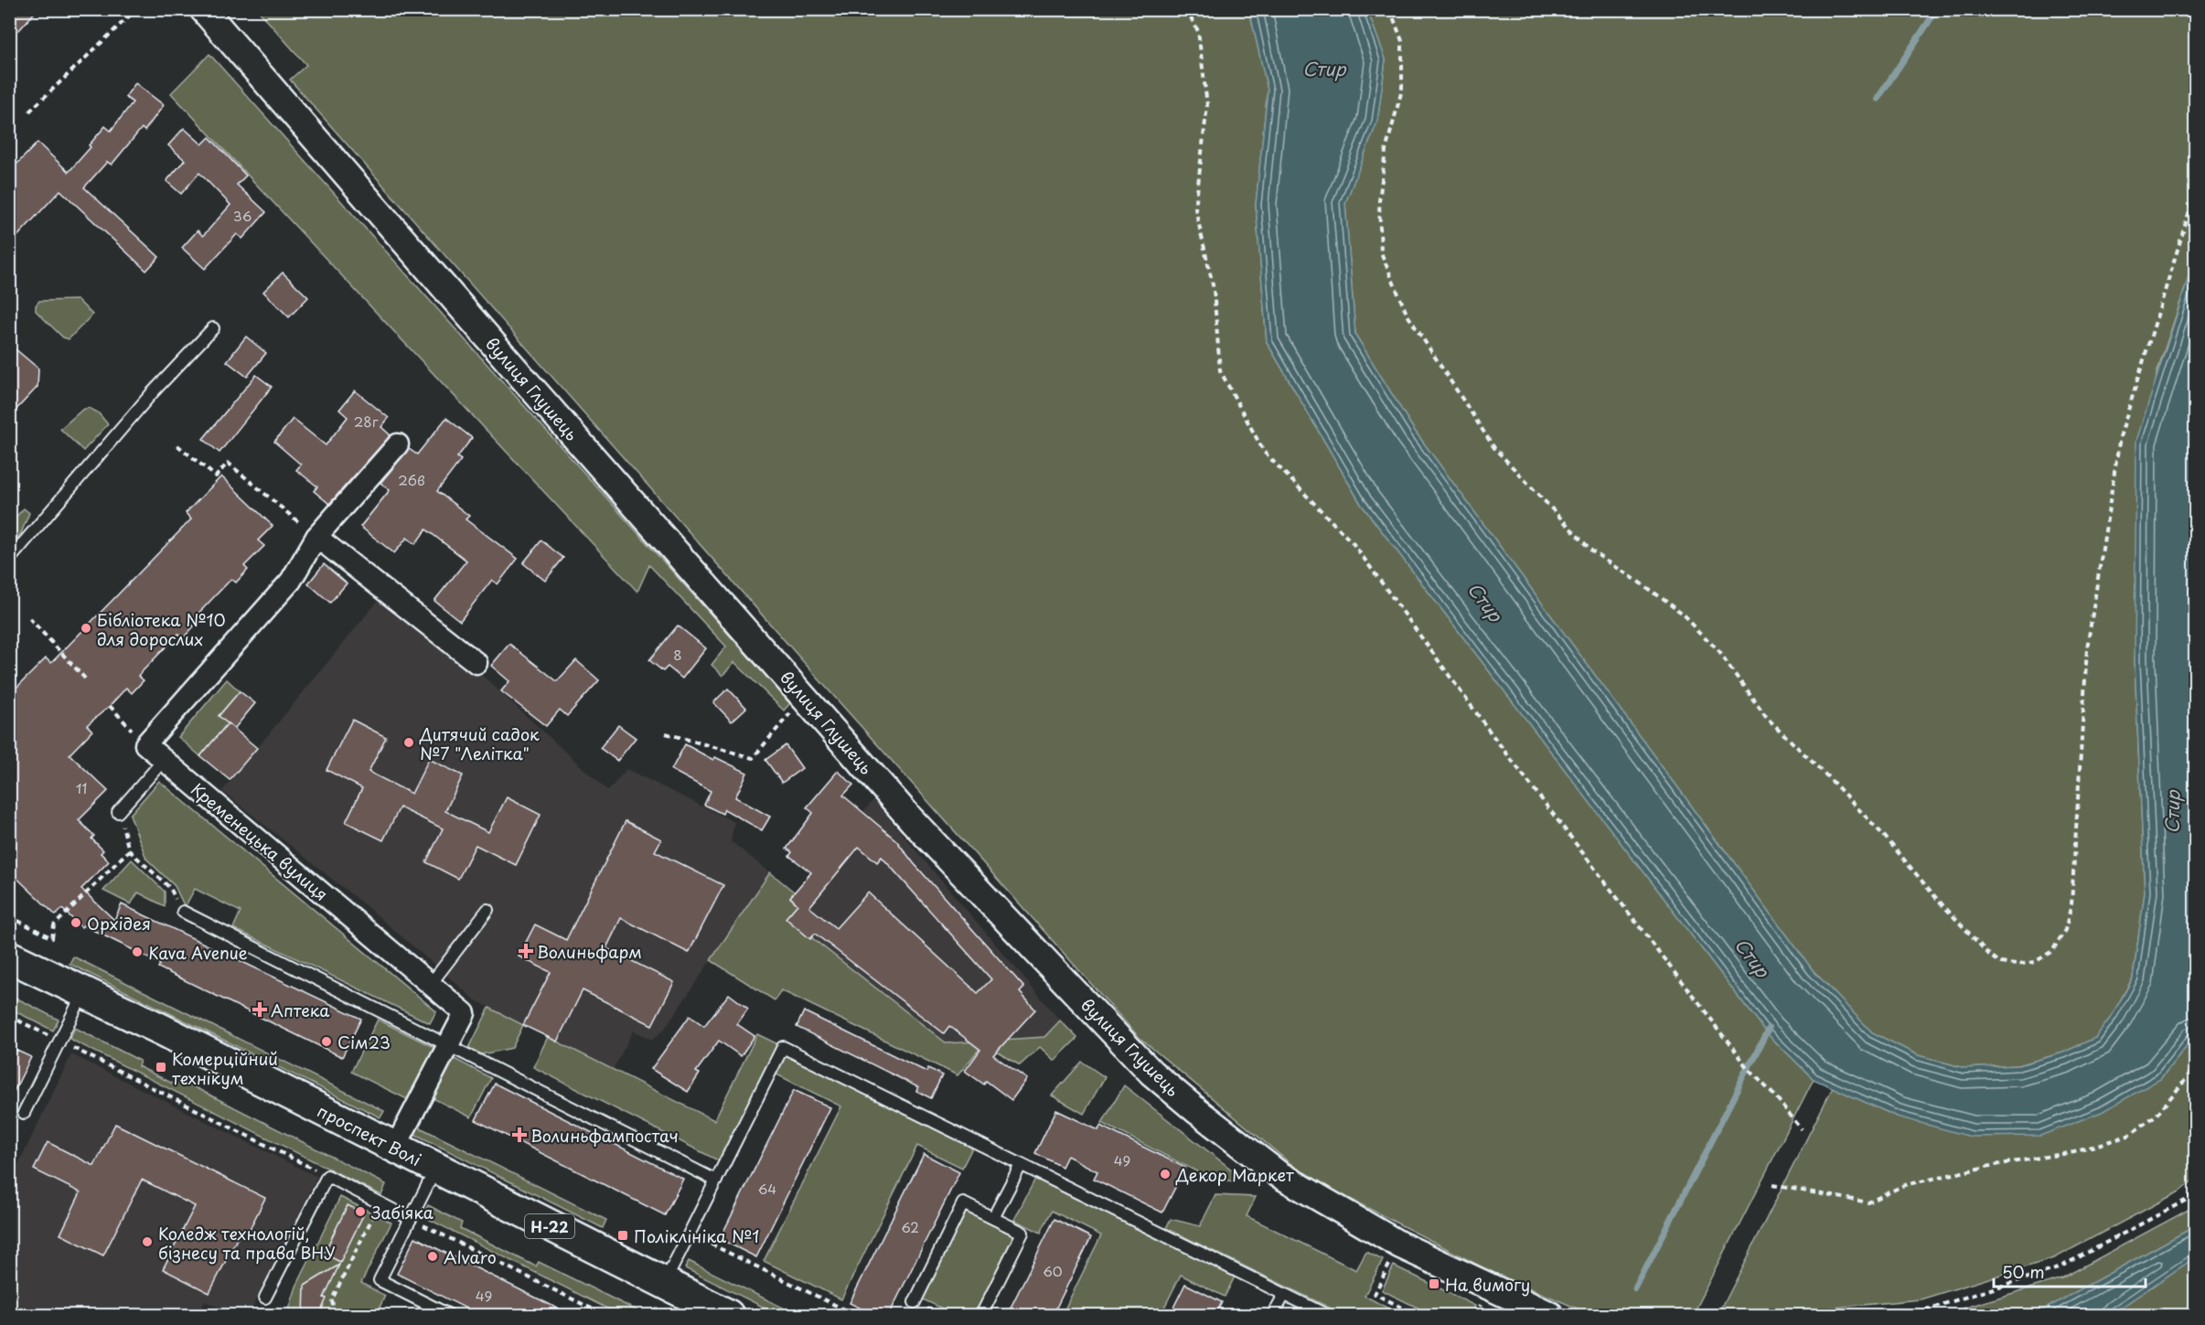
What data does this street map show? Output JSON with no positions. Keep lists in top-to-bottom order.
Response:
{
  "streets": {
    "main road": ["проспект Волі", "Н-22"],
    "street": ["вулиця Глушець", "Кременецька вулиця"]
  },
  "crossings": [
    ["Кременецька вулиця", "проспект Волі"]
  ],
  "water": ["Стир"],
  "places": {
    "other": [
      "Бібліотека №10 для дорослих",
      "Дитячий садок №7 \"Лелітка\"",
      "Орхідея",
      "Kava Avenue",
      "Сім23",
      "Декор Маркет",
      "Забіяка",
      "Коледж технологій, бізнесу та права ВНУ",
      "Alvaro"
    ],
    "health": ["Волиньфарм", "Аптека", "Волиньфампостач"],
    "transit": ["Комерційний технікум", "Поліклініка №1", "На вимогу"]
  },
  "house_numbers": [
    "36",
    "28г",
    "26в",
    "8",
    "11",
    "49",
    "64",
    "62",
    "60",
    "49"
  ],
  "scale_bar": "50 m"
}
